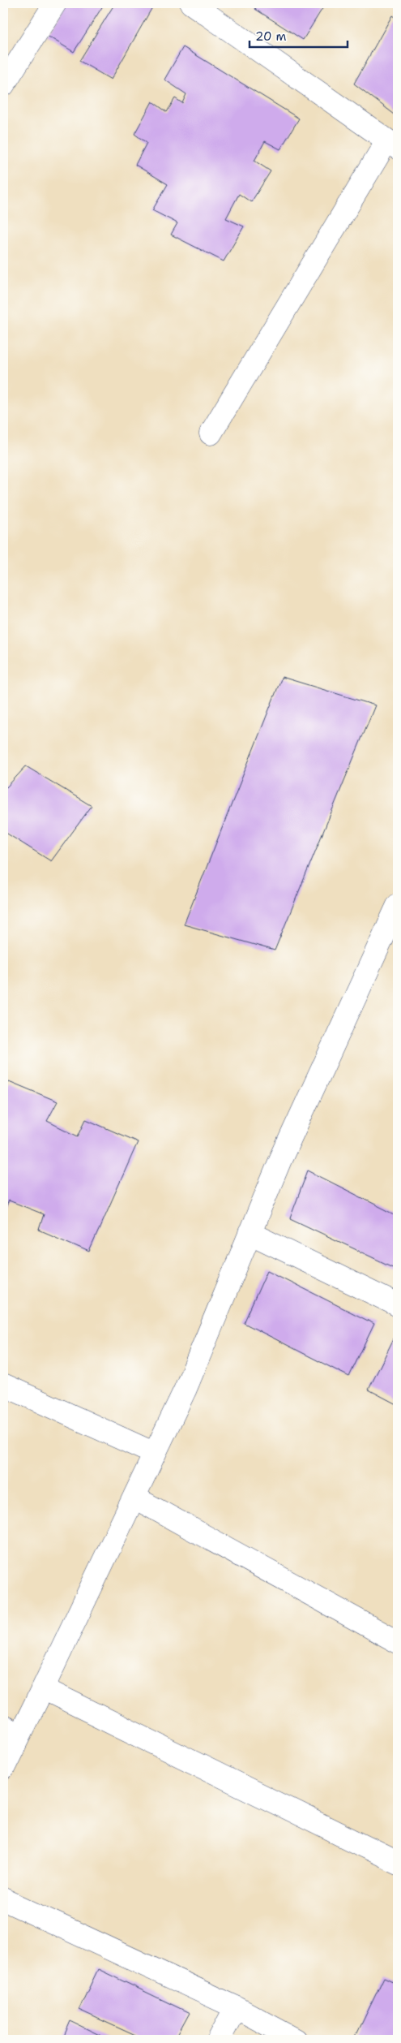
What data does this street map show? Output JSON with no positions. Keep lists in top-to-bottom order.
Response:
{
  "scale_bar": "20 m"
}
